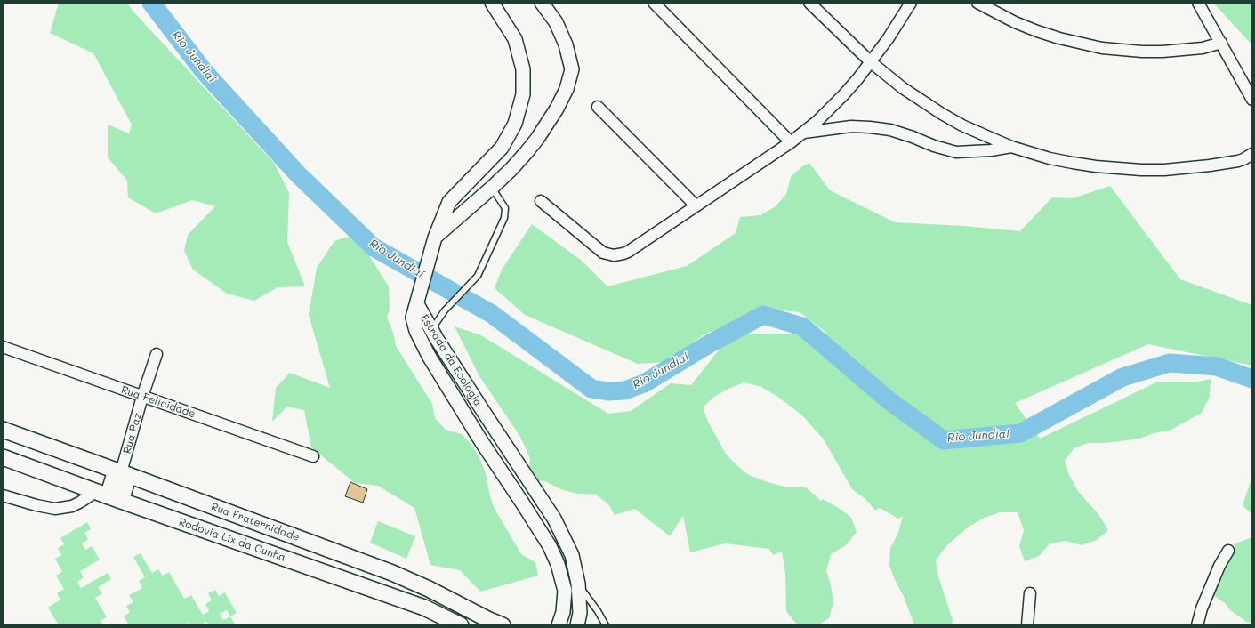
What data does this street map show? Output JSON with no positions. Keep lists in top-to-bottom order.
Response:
{
  "streets": {
    "main road": ["Rua Fraternidade", "Rodovia Lix da Cunha"],
    "street": ["Estrada da Ecologia", "Rua Felicidade", "Rua Paz"]
  },
  "crossings": [
    ["Rua Felicidade", "Rua Paz"],
    ["Rua Paz", "Rua Fraternidade"]
  ],
  "water": ["Rio Jundiaí"]
}
